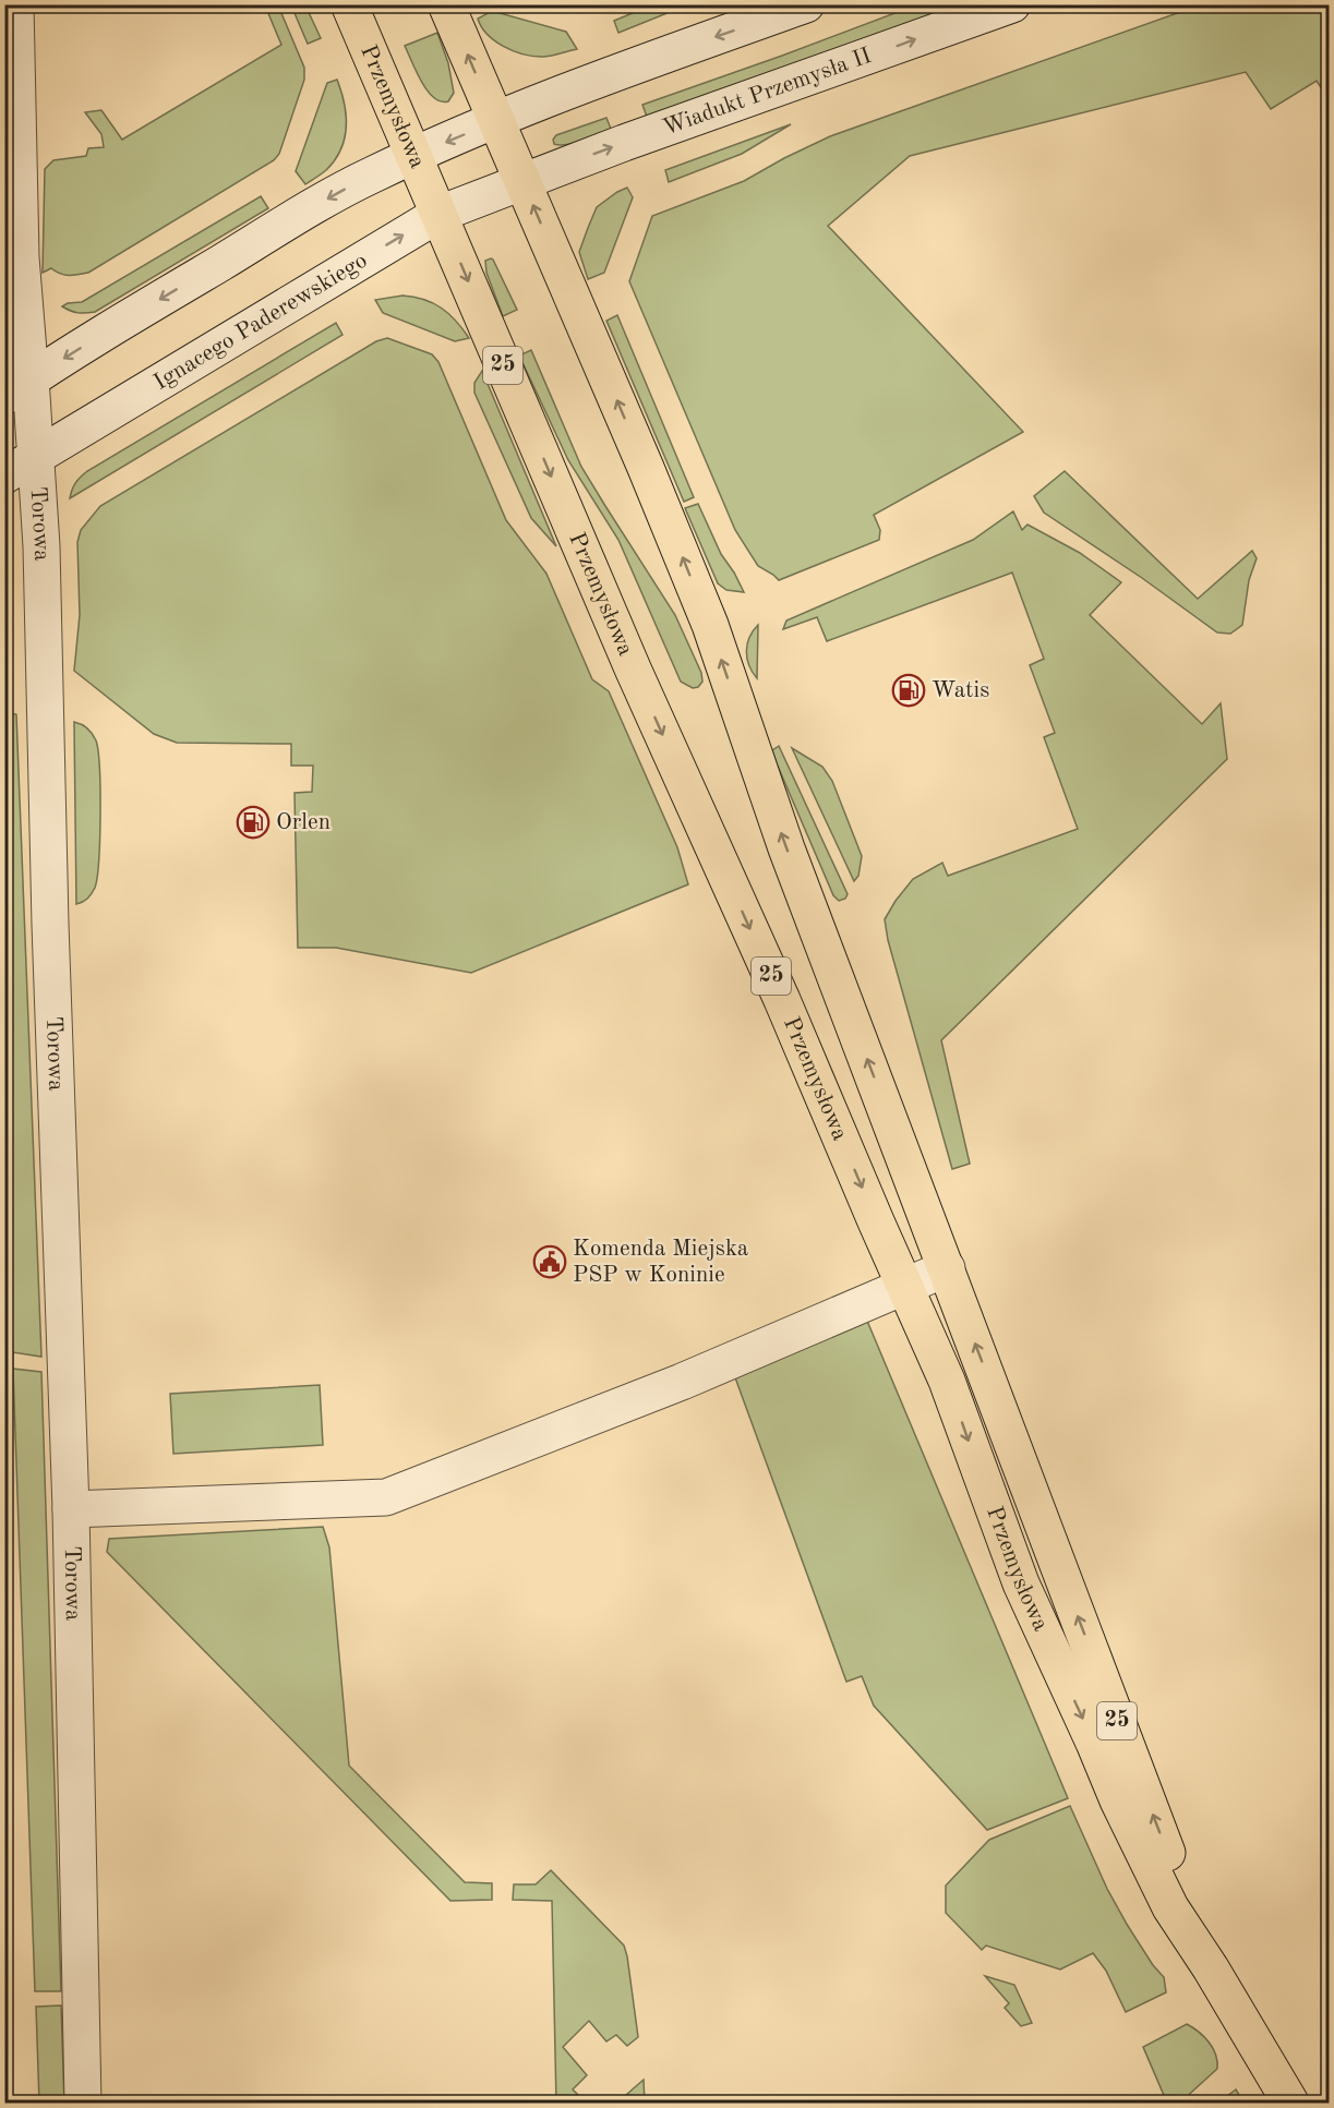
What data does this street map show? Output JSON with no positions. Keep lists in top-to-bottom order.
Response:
{
  "streets": {
    "main road": ["Przemysłowa", "25"],
    "street": ["Wiadukt Przemysła II", "Ignacego Paderewskiego", "Torowa"]
  },
  "crossings": [
    ["Wiadukt Przemysła II", "Przemysłowa"],
    ["Wiadukt Przemysła II", "Ignacego Paderewskiego"],
    ["Przemysłowa", "Ignacego Paderewskiego"],
    ["Ignacego Paderewskiego", "Torowa"]
  ],
  "places": {
    "fuel station": ["Watis", "Orlen"],
    "public building": ["Komenda Miejska PSP w Koninie"]
  }
}
